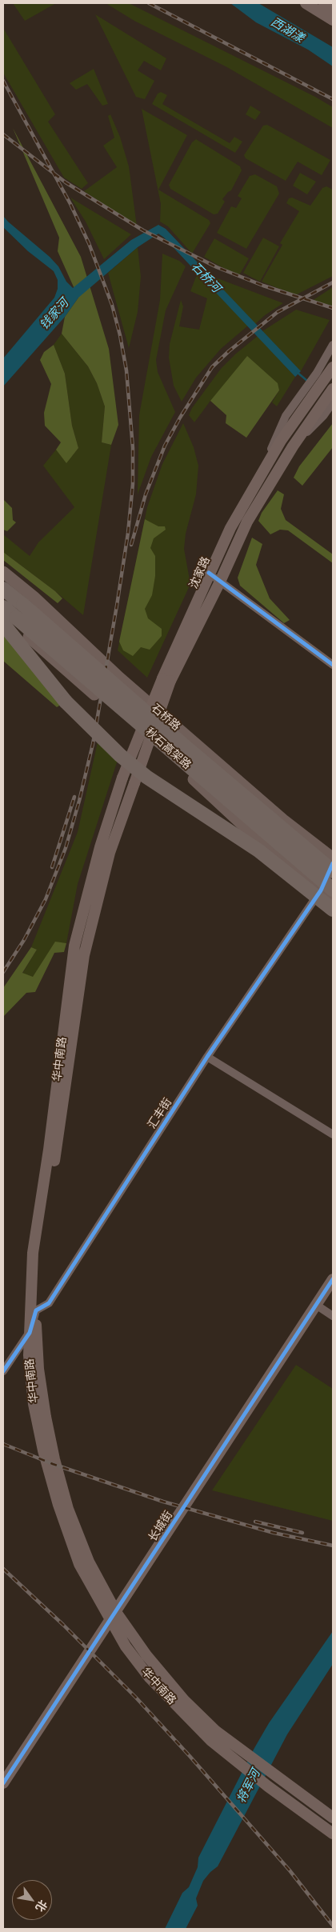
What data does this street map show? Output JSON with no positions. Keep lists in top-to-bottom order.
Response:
{
  "streets": {
    "highway": ["秋石高架路"],
    "main road": [
      "沈家路",
      "石桥路",
      "华中南路",
      "长城街"
    ],
    "street": ["汇丰街"]
  },
  "crossings": [
    ["沈家路", "华中南路"],
    ["秋石高架路", "汇丰街"],
    ["华中南路", "汇丰街"],
    ["华中南路", "长城街"]
  ],
  "water": [
    "西湖漾",
    "石桥河",
    "钱家河",
    "将军河"
  ],
  "north": "bottom right"
}
